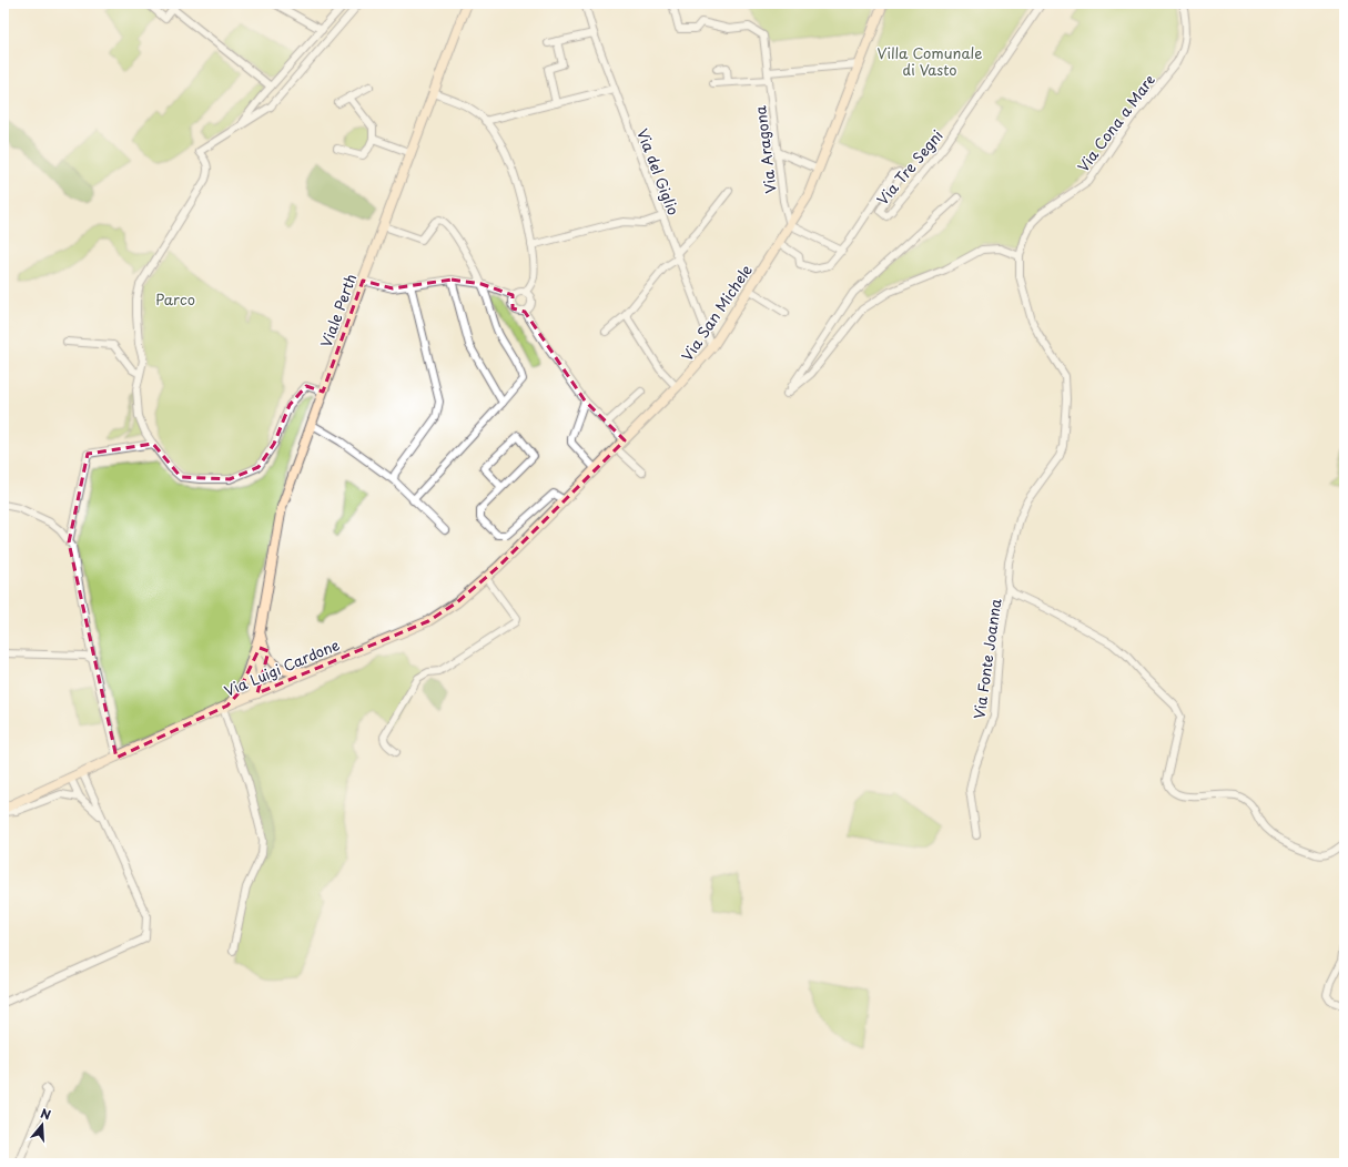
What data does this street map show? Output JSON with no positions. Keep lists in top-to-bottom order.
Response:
{
  "streets": {
    "main road": ["Viale Perth", "Via San Michele", "Via Luigi Cardone"],
    "street": [
      "Via Cona a Mare",
      "Via Aragona",
      "Via Tre Segni",
      "Via del Giglio",
      "Via Fonte Joanna"
    ]
  },
  "crossings": [
    ["Via Cona a Mare", "Via Fonte Joanna"],
    ["Via Aragona", "Via San Michele"],
    ["Via del Giglio", "Via San Michele"],
    ["Viale Perth", "Via Luigi Cardone"],
    ["Via San Michele", "Via Luigi Cardone"]
  ],
  "parks": ["Villa Comunale di Vasto", "Parco"],
  "north": "top"
}
